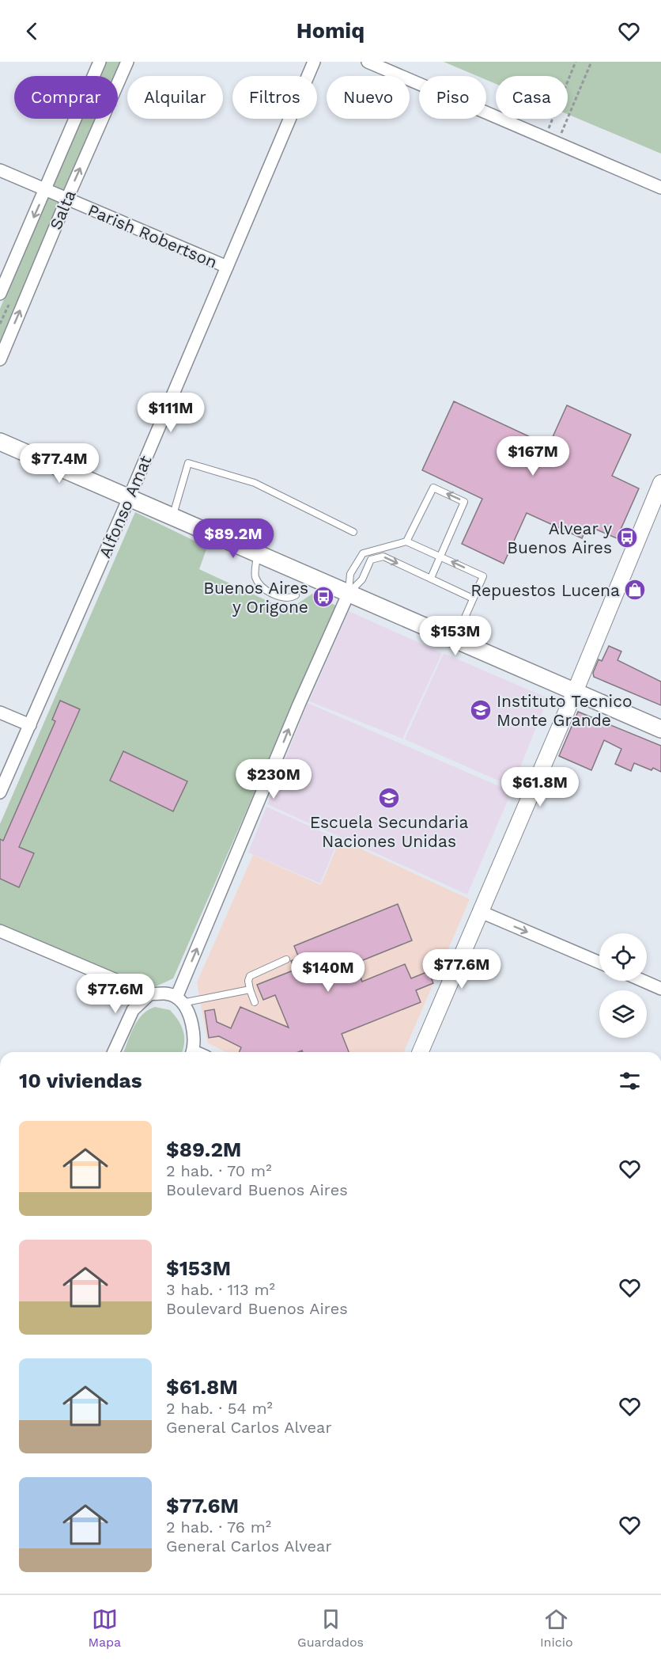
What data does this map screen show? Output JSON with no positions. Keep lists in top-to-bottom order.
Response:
{
  "streets": {
    "street": ["Salta", "Parish Robertson", "Alfonso Amat"]
  },
  "crossings": [
    ["Salta", "Parish Robertson"],
    ["Parish Robertson", "Alfonso Amat"]
  ],
  "places": {
    "bus stop": ["Alvear y Buenos Aires", "Buenos Aires y Origone"],
    "shop": ["Repuestos Lucena"],
    "school or university": ["Instituto Tecnico Monte Grande", "Escuela Secundaria Naciones Unidas"]
  },
  "page": {
    "header": "Homiq",
    "chip": [
      "Comprar",
      "Alquilar",
      "Filtros",
      "Nuevo",
      "Piso",
      "Casa"
    ],
    "price": [
      "$111M",
      "$167M",
      "$77.4M",
      "$89.2M",
      "$153M",
      "$230M",
      "$61.8M",
      "$77.6M",
      "$140M",
      "$77.6M"
    ],
    "heading": "10 viviendas",
    "list": [
      {
        "name": "$89.2M",
        "note": "2 hab. · 70 m² · Boulevard Buenos Aires"
      },
      {
        "name": "$153M",
        "note": "3 hab. · 113 m² · Boulevard Buenos Aires"
      },
      {
        "name": "$61.8M",
        "note": "2 hab. · 54 m² · General Carlos Alvear"
      },
      {
        "name": "$77.6M",
        "note": "2 hab. · 76 m² · General Carlos Alvear"
      }
    ],
    "tabs": ["Mapa", "Guardados", "Inicio"]
  }
}
